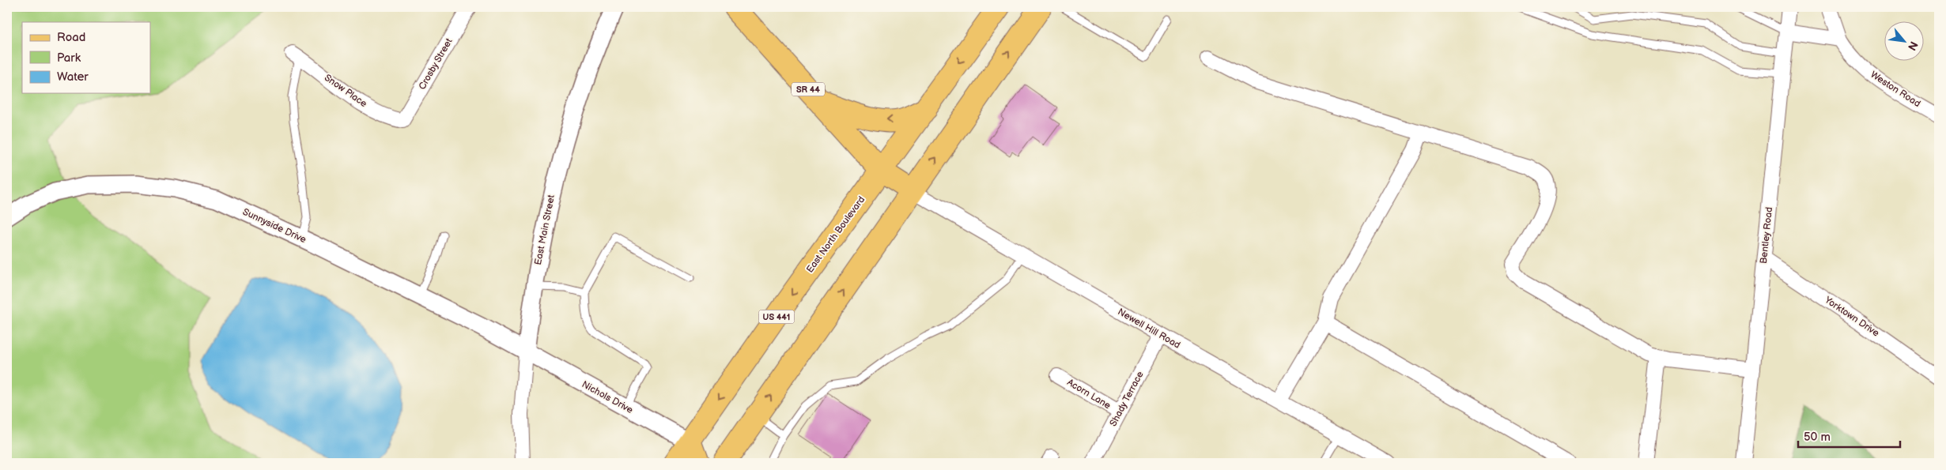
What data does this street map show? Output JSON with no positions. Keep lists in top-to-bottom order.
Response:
{
  "streets": {
    "main road": ["SR 44", "East North Boulevard", "US 441"],
    "street": [
      "Crosby Street",
      "Weston Road",
      "Snow Place",
      "Sunnyside Drive",
      "East Main Street",
      "Bentley Road",
      "Yorktown Drive",
      "Newell Hill Road",
      "Acorn Lane",
      "Nichols Drive",
      "Shady Terrace"
    ]
  },
  "crossings": [
    ["Crosby Street", "Snow Place"],
    ["SR 44", "East North Boulevard"],
    ["SR 44", "Newell Hill Road"],
    ["Sunnyside Drive", "East Main Street"],
    ["Sunnyside Drive", "Nichols Drive"],
    ["East Main Street", "Nichols Drive"],
    ["East North Boulevard", "Nichols Drive"],
    ["Bentley Road", "Yorktown Drive"],
    ["Newell Hill Road", "Shady Terrace"],
    ["Acorn Lane", "Shady Terrace"]
  ],
  "legend": ["Road", "Park", "Water"],
  "scale_bar": "50 m",
  "north": "bottom right"
}
